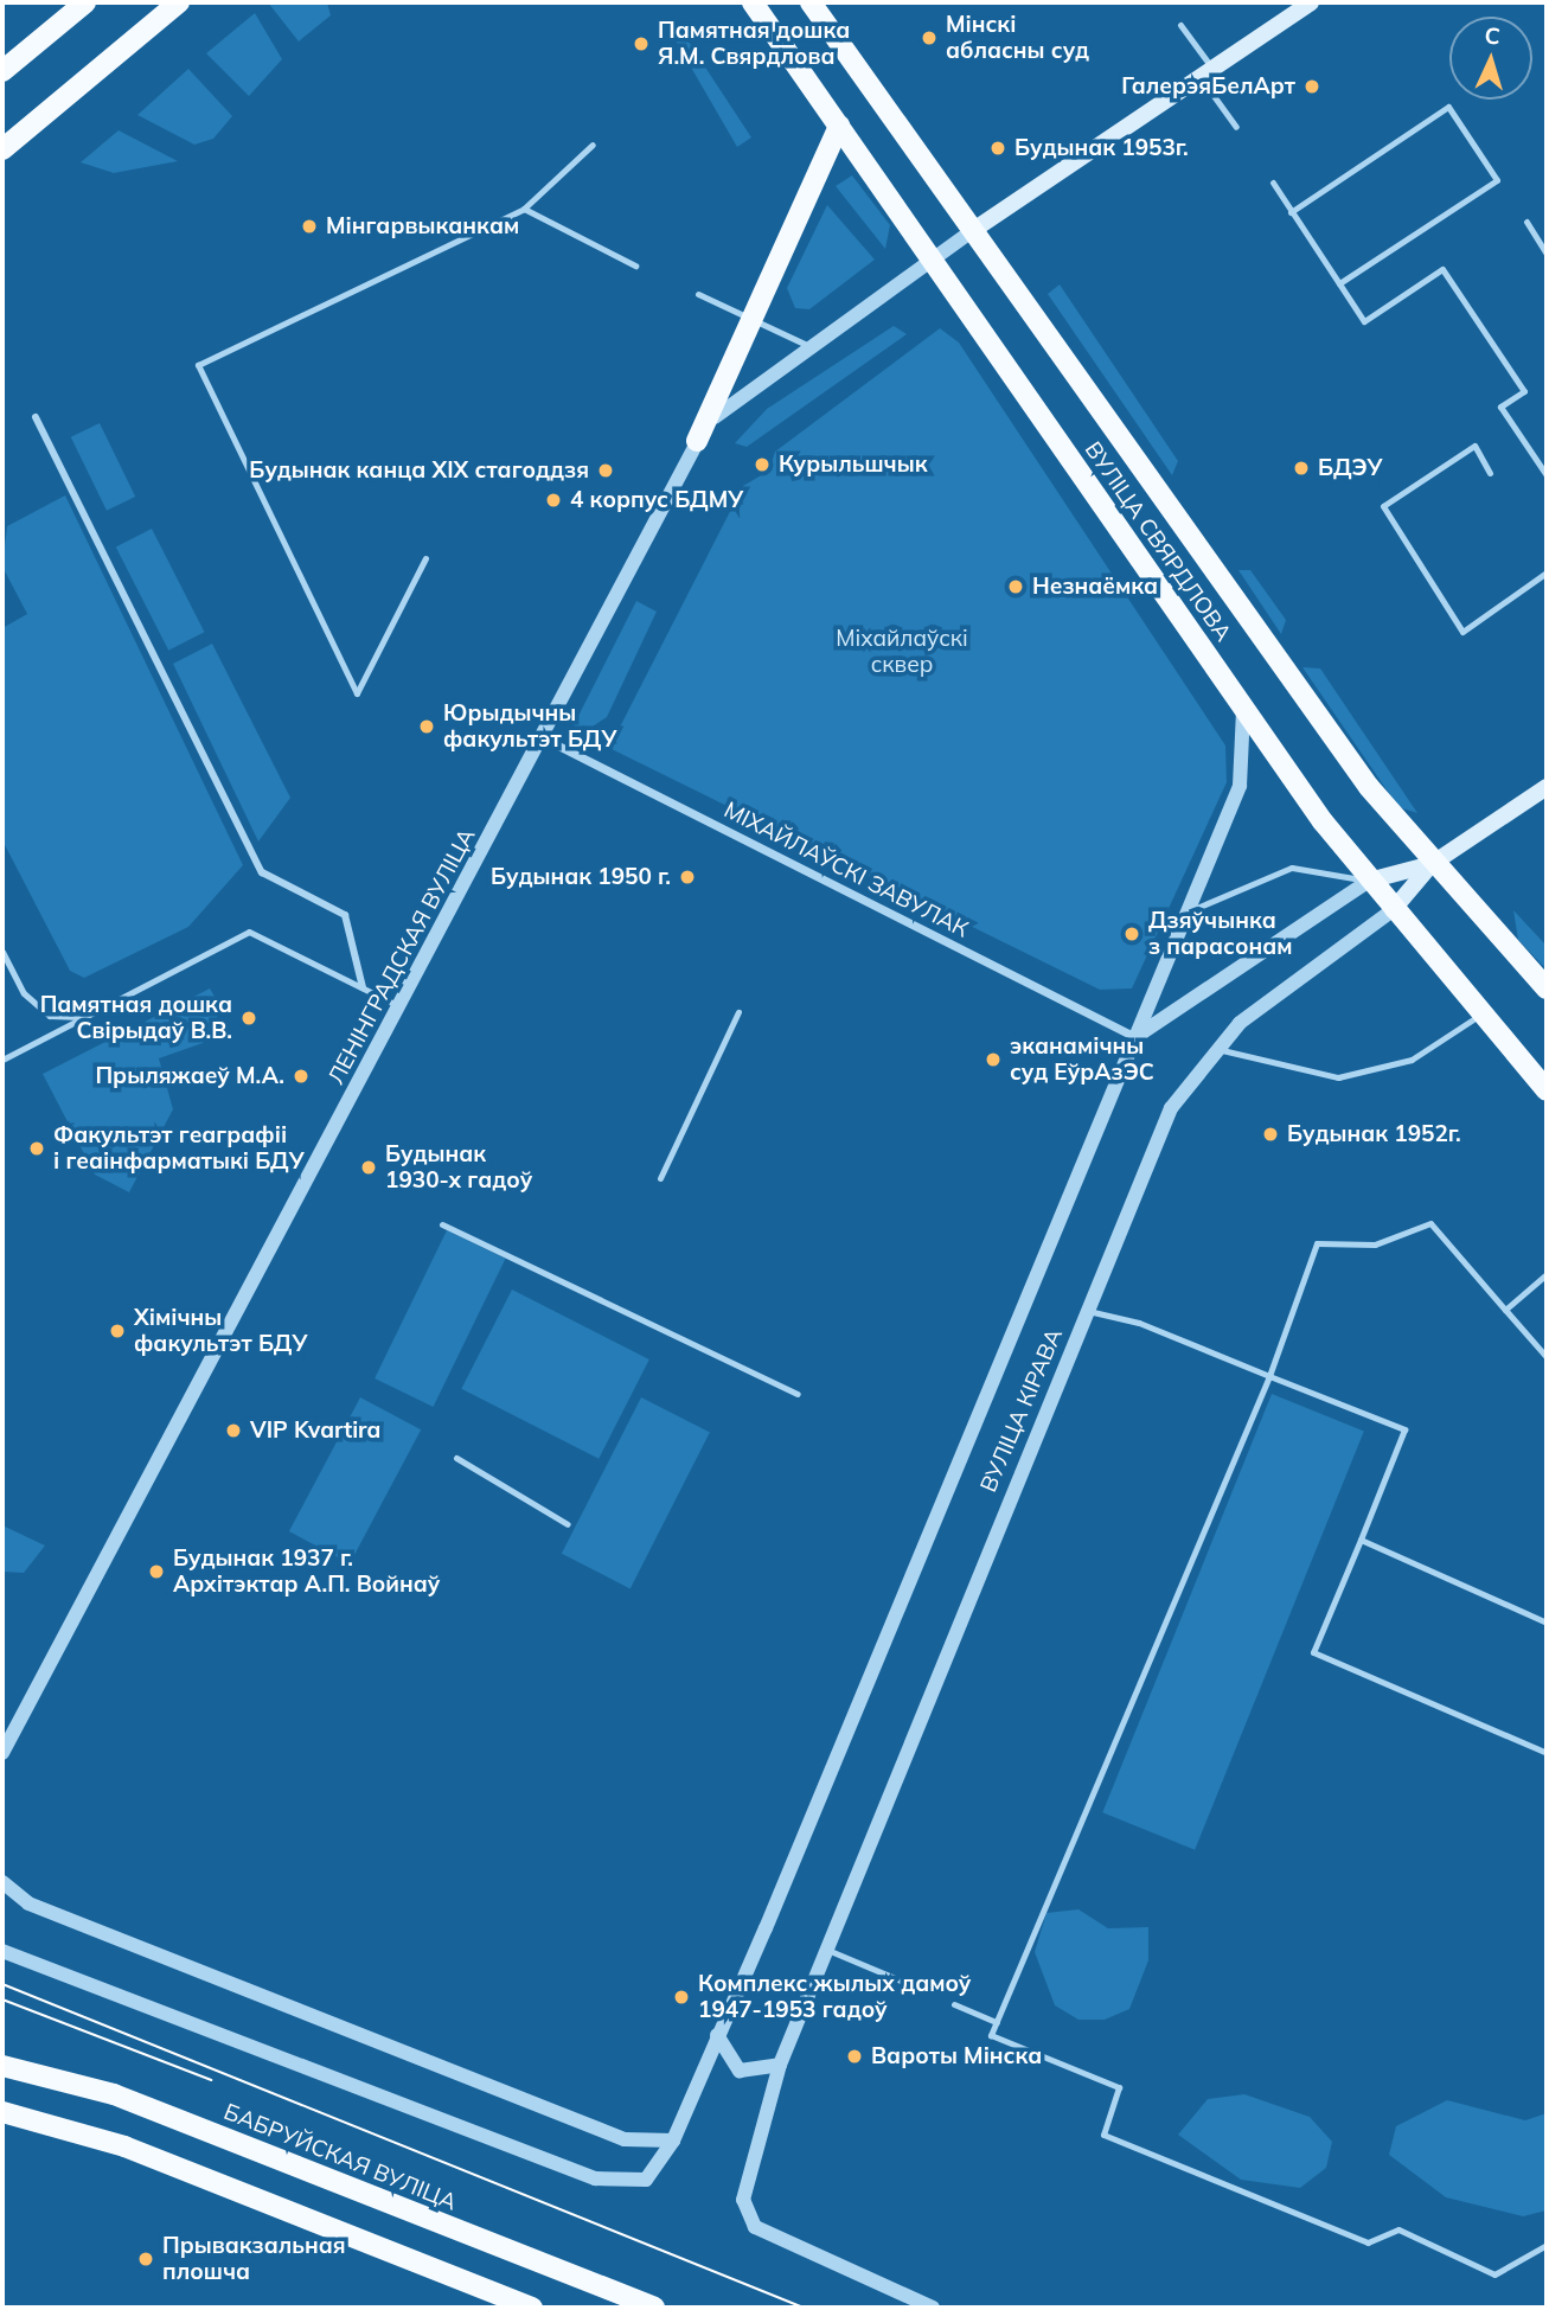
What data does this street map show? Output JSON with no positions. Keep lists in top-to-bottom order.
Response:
{
  "streets": {
    "main road": ["ВУЛІЦА СВЯРДЛОВА", "ВУЛІЦА КІРАВА", "БАБРУЙСКАЯ ВУЛІЦА"],
    "street": ["МІХАЙЛАЎСКІ ЗАВУЛАК", "ЛЕНІНГРАДСКАЯ ВУЛІЦА"]
  },
  "crossings": [
    ["ВУЛІЦА СВЯРДЛОВА", "ЛЕНІНГРАДСКАЯ ВУЛІЦА"],
    ["ВУЛІЦА СВЯРДЛОВА", "ВУЛІЦА КІРАВА"],
    ["МІХАЙЛАЎСКІ ЗАВУЛАК", "ЛЕНІНГРАДСКАЯ ВУЛІЦА"],
    ["МІХАЙЛАЎСКІ ЗАВУЛАК", "ВУЛІЦА КІРАВА"]
  ],
  "parks": ["Міхайлаўскі сквер"],
  "places": [
    "Мінскі абласны суд",
    "Памятная дошка Я.М. Свярдлова",
    "ГалерэяБелАрт",
    "Будынак 1953г.",
    "Мінгарвыканкам",
    "Курыльшчык",
    "БДЭУ",
    "Будынак канца XIX стагоддзя",
    "4 корпус БДМУ",
    "Незнаёмка",
    "Юрыдычны факультэт БДУ",
    "Будынак 1950 г.",
    "Дзяўчынка з парасонам",
    "Памятная дошка Свірыдаў В.В.",
    "эканамічны суд ЕўрАзЭС",
    "Прыляжаеў М.А.",
    "Будынак 1952г.",
    "Факультэт геаграфіі і геаінфарматыкі БДУ",
    "Будынак 1930-х гадоў",
    "Хімічны факультэт БДУ",
    "VIP Kvartira",
    "Будынак 1937 г. Архітэктар А.П. Войнаў",
    "Комплекс жылых дамоў 1947-1953 гадоў",
    "Вароты Мінска",
    "Прывакзальная плошча"
  ],
  "north": "top"
}
